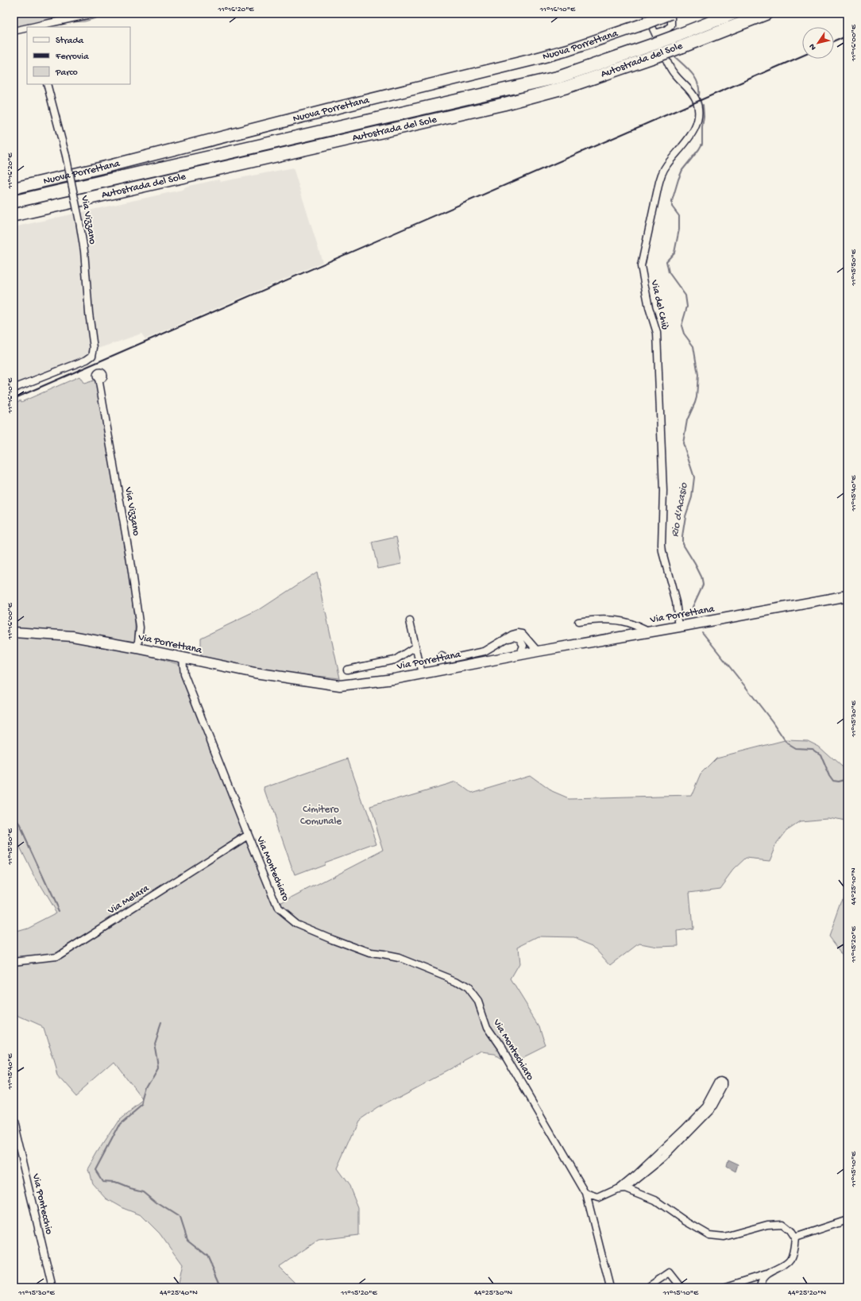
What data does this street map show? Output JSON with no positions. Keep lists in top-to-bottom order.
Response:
{
  "streets": {
    "highway": ["Nuova Porrettana", "Autostrada del Sole"],
    "main road": ["Via Porrettana"],
    "street": [
      "Via Vizzano",
      "Via del Chiù",
      "Via Montechiaro",
      "Via Melara",
      "Via Pontecchio"
    ]
  },
  "crossings": [
    ["Nuova Porrettana", "Via del Chiù"],
    ["Autostrada del Sole", "Via del Chiù"],
    ["Via Vizzano", "Via Porrettana"],
    ["Via del Chiù", "Via Porrettana"],
    ["Via Porrettana", "Via Montechiaro"],
    ["Via Montechiaro", "Via Melara"]
  ],
  "water": ["Rio d'Acasio"],
  "parks": ["Cimitero Comunale"],
  "legend": ["Strada", "Ferrovia", "Parco"],
  "north": "bottom left",
  "coordinates": [
    "11°16'20\"E",
    "11°16'10\"E",
    "11°16'00\"E",
    "11°15'50\"E",
    "11°15'40\"E",
    "11°15'30\"E",
    "44°25'10\"N",
    "11°15'20\"E",
    "11°15'10\"E",
    "44°25'40\"N",
    "44°25'30\"N",
    "44°25'20\"N"
  ]
}
